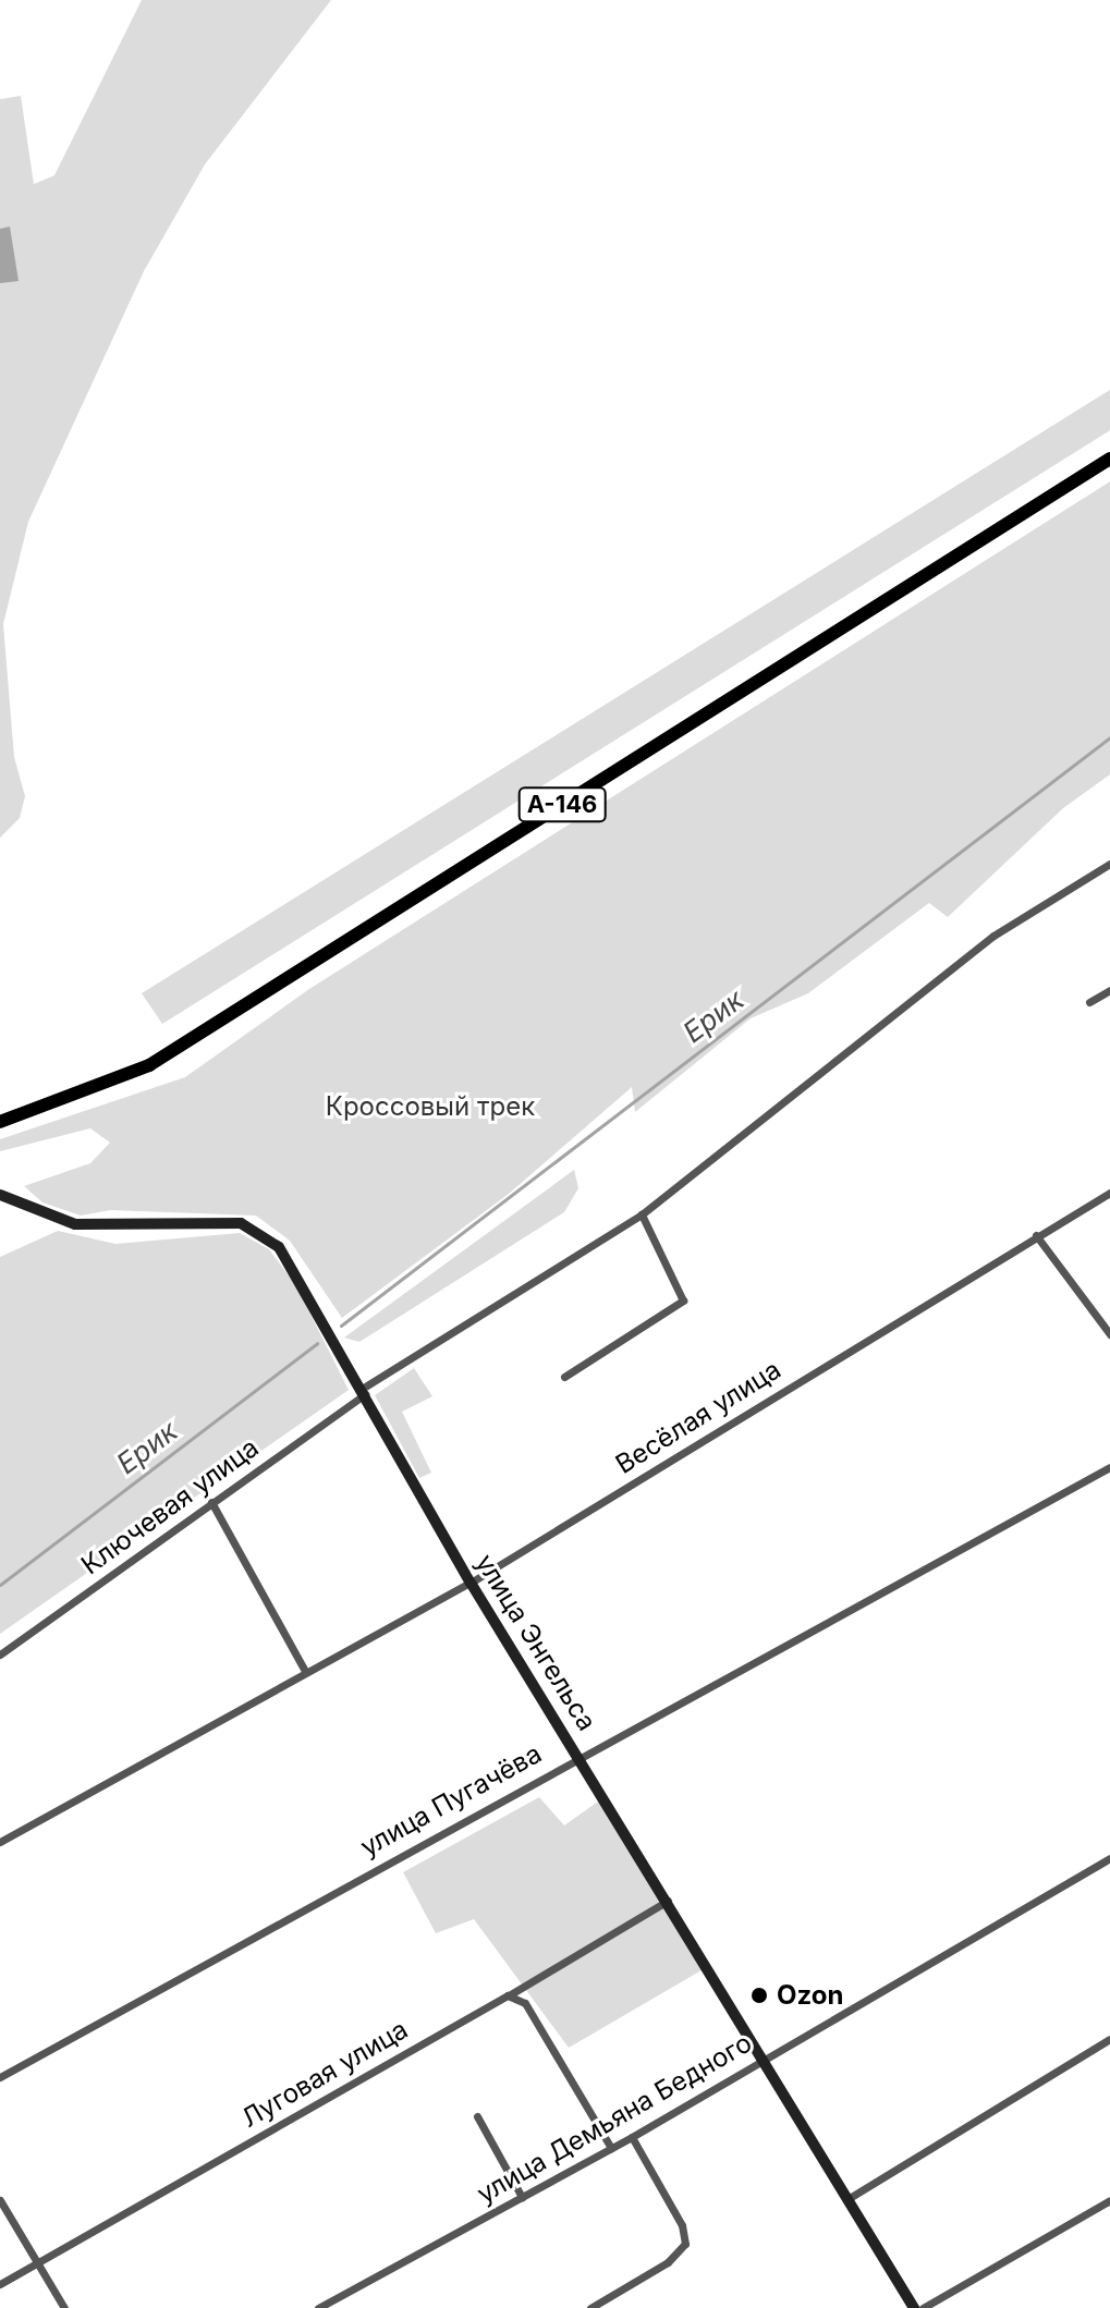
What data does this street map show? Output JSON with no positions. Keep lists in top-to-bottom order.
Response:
{
  "streets": {
    "highway": ["А-146"],
    "street": [
      "Весёлая улица",
      "Ключевая улица",
      "улица Энгельса",
      "улица Пугачёва",
      "Луговая улица",
      "улица Демьяна Бедного"
    ]
  },
  "crossings": [
    ["Весёлая улица", "улица Энгельса"],
    ["Ключевая улица", "улица Энгельса"],
    ["улица Энгельса", "улица Пугачёва"],
    ["улица Энгельса", "Луговая улица"],
    ["улица Энгельса", "улица Демьяна Бедного"]
  ],
  "water": ["Ерик"],
  "parks": ["Кроссовый трек"],
  "places": ["Ozon"]
}
